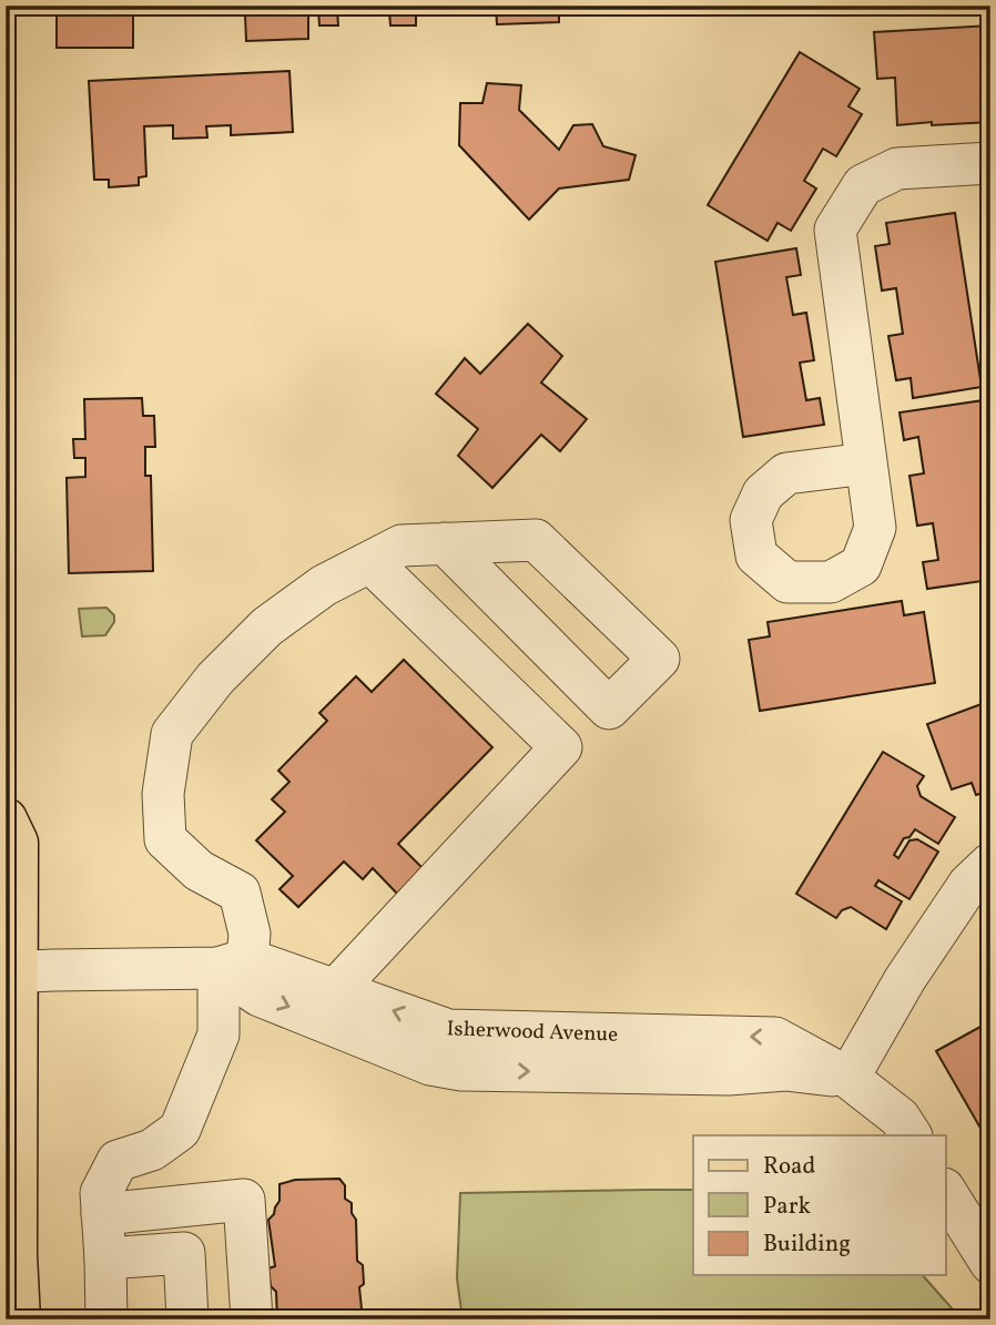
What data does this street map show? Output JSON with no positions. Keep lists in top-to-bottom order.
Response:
{
  "streets": {
    "street": ["Isherwood Avenue"]
  },
  "legend": ["Road", "Park", "Building"]
}
